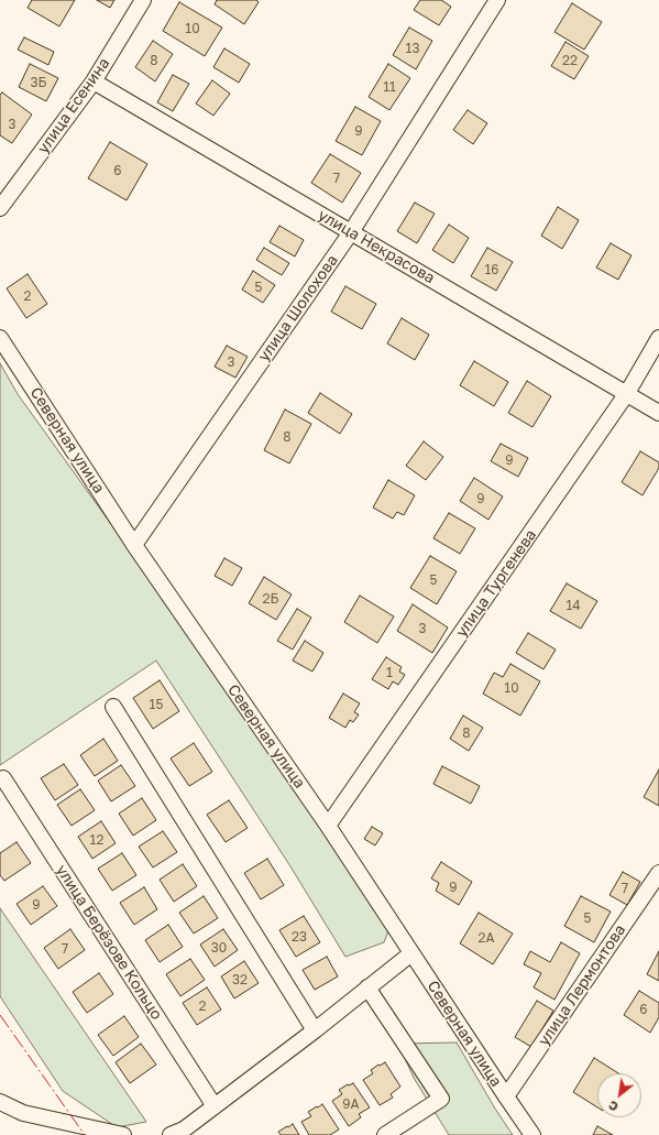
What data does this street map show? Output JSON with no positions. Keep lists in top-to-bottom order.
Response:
{
  "streets": {
    "street": [
      "улица Есенина",
      "улица Некрасова",
      "улица Шолохова",
      "Северная улица",
      "улица Тургенева",
      "улица Берёзове Кольцо",
      "улица Лермонтова"
    ]
  },
  "crossings": [
    ["улица Есенина", "улица Некрасова"],
    ["улица Некрасова", "улица Шолохова"],
    ["улица Некрасова", "улица Тургенева"],
    ["улица Шолохова", "Северная улица"],
    ["Северная улица", "улица Тургенева"],
    ["Северная улица", "улица Лермонтова"]
  ],
  "house_numbers": [
    "10",
    "13",
    "8",
    "22",
    "3Б",
    "11",
    "3",
    "9",
    "6",
    "7",
    "16",
    "5",
    "2",
    "3",
    "8",
    "9",
    "9",
    "5",
    "2Б",
    "14",
    "3",
    "1",
    "10",
    "15",
    "8",
    "12",
    "9",
    "7",
    "9",
    "5",
    "23",
    "2А",
    "30",
    "7",
    "32",
    "2",
    "6",
    "9А"
  ],
  "north": "bottom left"
}
